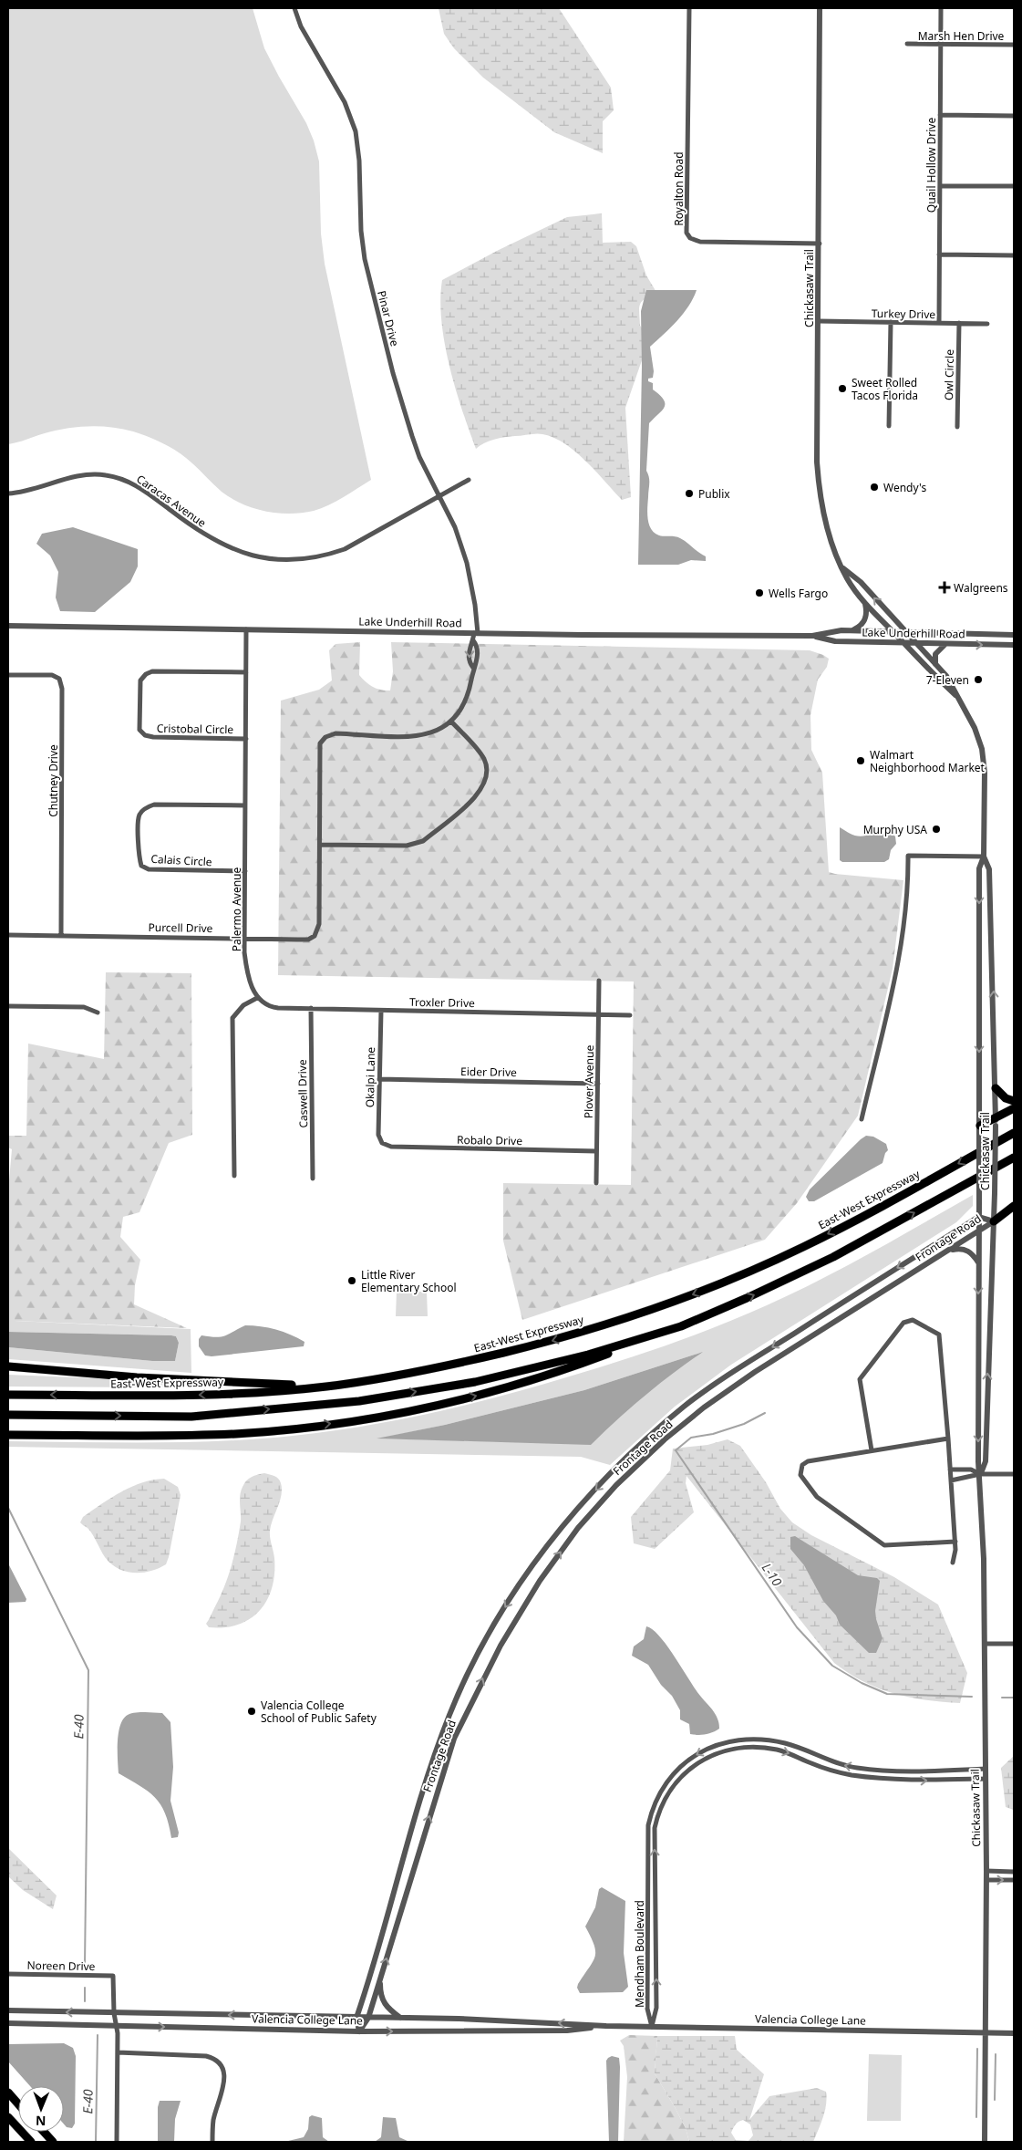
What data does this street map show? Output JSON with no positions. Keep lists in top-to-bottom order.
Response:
{
  "streets": {
    "highway": ["East-West Expressway"],
    "street": [
      "Marsh Hen Drive",
      "Quail Hollow Drive",
      "Royalton Road",
      "Chickasaw Trail",
      "Turkey Drive",
      "Pinar Drive",
      "Owl Circle",
      "Caracas Avenue",
      "Lake Underhill Road",
      "Cristobal Circle",
      "Chutney Drive",
      "Calais Circle",
      "Palermo Avenue",
      "Purcell Drive",
      "Troxler Drive",
      "Eider Drive",
      "Okalpi Lane",
      "Plover Avenue",
      "Caswell Drive",
      "Robalo Drive",
      "Frontage Road",
      "Mendham Boulevard",
      "Noreen Drive",
      "Valencia College Lane"
    ]
  },
  "crossings": [
    ["Marsh Hen Drive", "Quail Hollow Drive"],
    ["Quail Hollow Drive", "Turkey Drive"],
    ["Royalton Road", "Chickasaw Trail"],
    ["Chickasaw Trail", "Turkey Drive"],
    ["Chickasaw Trail", "Lake Underhill Road"],
    ["Chickasaw Trail", "Frontage Road"],
    ["Chickasaw Trail", "Mendham Boulevard"],
    ["Chickasaw Trail", "Valencia College Lane"],
    ["Turkey Drive", "Owl Circle"],
    ["Pinar Drive", "Caracas Avenue"],
    ["Pinar Drive", "Lake Underhill Road"],
    ["Lake Underhill Road", "Palermo Avenue"],
    ["Cristobal Circle", "Palermo Avenue"],
    ["Chutney Drive", "Purcell Drive"],
    ["Calais Circle", "Palermo Avenue"],
    ["Palermo Avenue", "Purcell Drive"],
    ["Palermo Avenue", "Troxler Drive"],
    ["Troxler Drive", "Okalpi Lane"],
    ["Troxler Drive", "Plover Avenue"],
    ["Troxler Drive", "Caswell Drive"],
    ["Eider Drive", "Okalpi Lane"],
    ["Eider Drive", "Plover Avenue"],
    ["Okalpi Lane", "Robalo Drive"],
    ["Plover Avenue", "Robalo Drive"],
    ["Frontage Road", "Valencia College Lane"],
    ["Mendham Boulevard", "Valencia College Lane"],
    ["Noreen Drive", "Valencia College Lane"]
  ],
  "water": ["L-10", "E-40"],
  "places": {
    "other": [
      "Sweet Rolled Tacos Florida",
      "Wendy's",
      "Publix",
      "Wells Fargo",
      "7-Eleven",
      "Walmart Neighborhood Market",
      "Murphy USA",
      "Little River Elementary School",
      "Valencia College School of Public Safety"
    ],
    "health": ["Walgreens"]
  },
  "north": "bottom"
}
